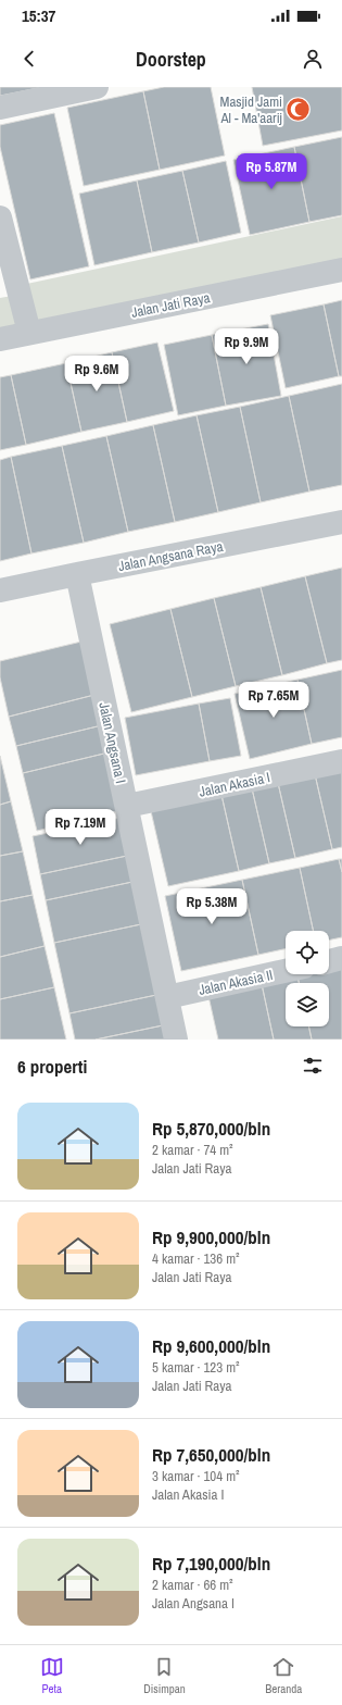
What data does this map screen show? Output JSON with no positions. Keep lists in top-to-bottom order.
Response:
{
  "streets": {
    "street": [
      "Jalan Jati Raya",
      "Jalan Angsana Raya",
      "Jalan Angsana I",
      "Jalan Akasia I",
      "Jalan Akasia II"
    ]
  },
  "crossings": [
    ["Jalan Angsana Raya", "Jalan Angsana I"],
    ["Jalan Angsana I", "Jalan Akasia I"],
    ["Jalan Angsana I", "Jalan Akasia II"]
  ],
  "places": {
    "mosque": ["Masjid Jami Al - Ma'aarij"]
  },
  "page": {
    "status": "15:37",
    "header": "Doorstep",
    "price": [
      "Rp 5.87M",
      "Rp 9.9M",
      "Rp 9.6M",
      "Rp 7.65M",
      "Rp 7.19M",
      "Rp 5.38M"
    ],
    "heading": "6 properti",
    "list": [
      {
        "name": "Rp 5,870,000/bln",
        "note": "2 kamar · 74 m² · Jalan Jati Raya"
      },
      {
        "name": "Rp 9,900,000/bln",
        "note": "4 kamar · 136 m² · Jalan Jati Raya"
      },
      {
        "name": "Rp 9,600,000/bln",
        "note": "5 kamar · 123 m² · Jalan Jati Raya"
      },
      {
        "name": "Rp 7,650,000/bln",
        "note": "3 kamar · 104 m² · Jalan Akasia I"
      },
      {
        "name": "Rp 7,190,000/bln",
        "note": "2 kamar · 66 m² · Jalan Angsana I"
      }
    ],
    "tabs": ["Peta", "Disimpan", "Beranda"]
  }
}
